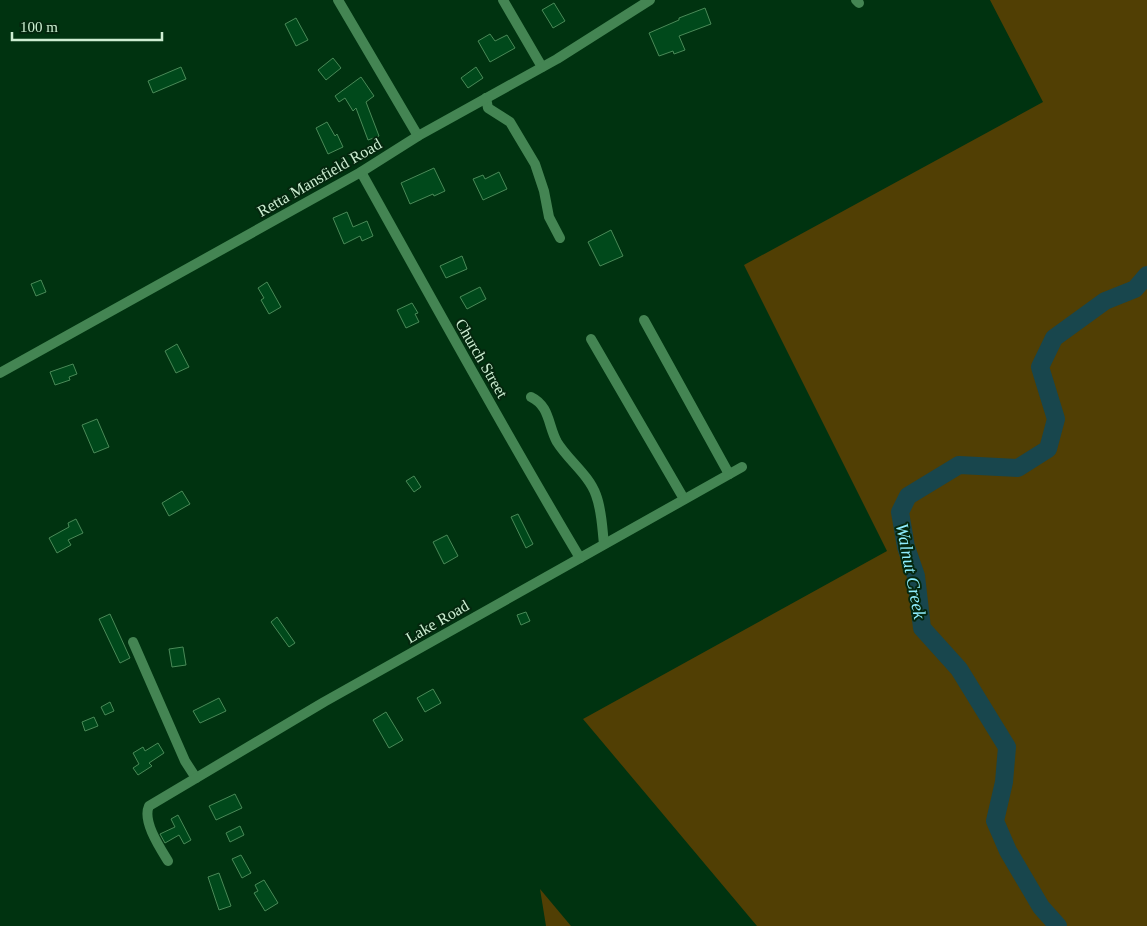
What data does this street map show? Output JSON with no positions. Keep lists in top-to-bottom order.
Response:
{
  "streets": {
    "street": ["Retta Mansfield Road", "Church Street", "Lake Road"]
  },
  "crossings": [
    ["Retta Mansfield Road", "Church Street"],
    ["Church Street", "Lake Road"]
  ],
  "water": ["Walnut Creek"],
  "scale_bar": "100 m"
}
